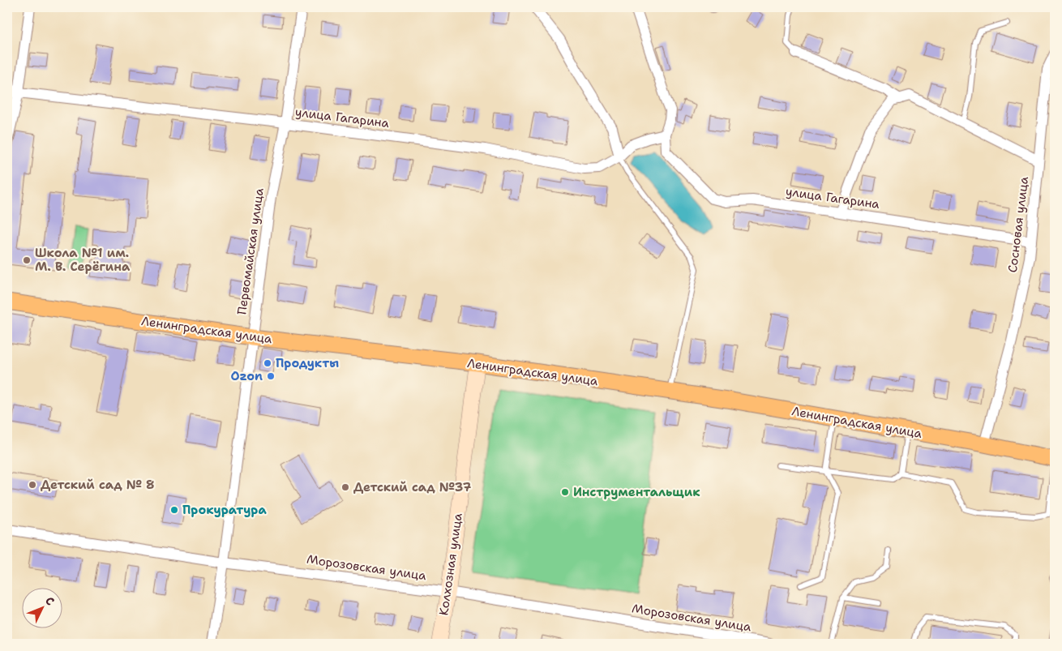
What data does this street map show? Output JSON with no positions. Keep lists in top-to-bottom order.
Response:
{
  "streets": {
    "main road": ["Ленинградская улица", "Колхозная улица"],
    "street": [
      "улица Гагарина",
      "Сосновая улица",
      "Первомайская улица",
      "Морозовская улица"
    ]
  },
  "crossings": [
    ["улица Гагарина", "Сосновая улица"],
    ["улица Гагарина", "Первомайская улица"],
    ["Сосновая улица", "Ленинградская улица"],
    ["Первомайская улица", "Ленинградская улица"],
    ["Первомайская улица", "Морозовская улица"],
    ["Ленинградская улица", "Колхозная улица"],
    ["Колхозная улица", "Морозовская улица"]
  ],
  "places": [
    "Школа №1 им. М. В. Серёгина",
    "Продукты",
    "Ozon",
    "Детский сад № 8",
    "Детский сад №37",
    "Инструментальщик",
    "Прокуратура"
  ],
  "north": "top right"
}
